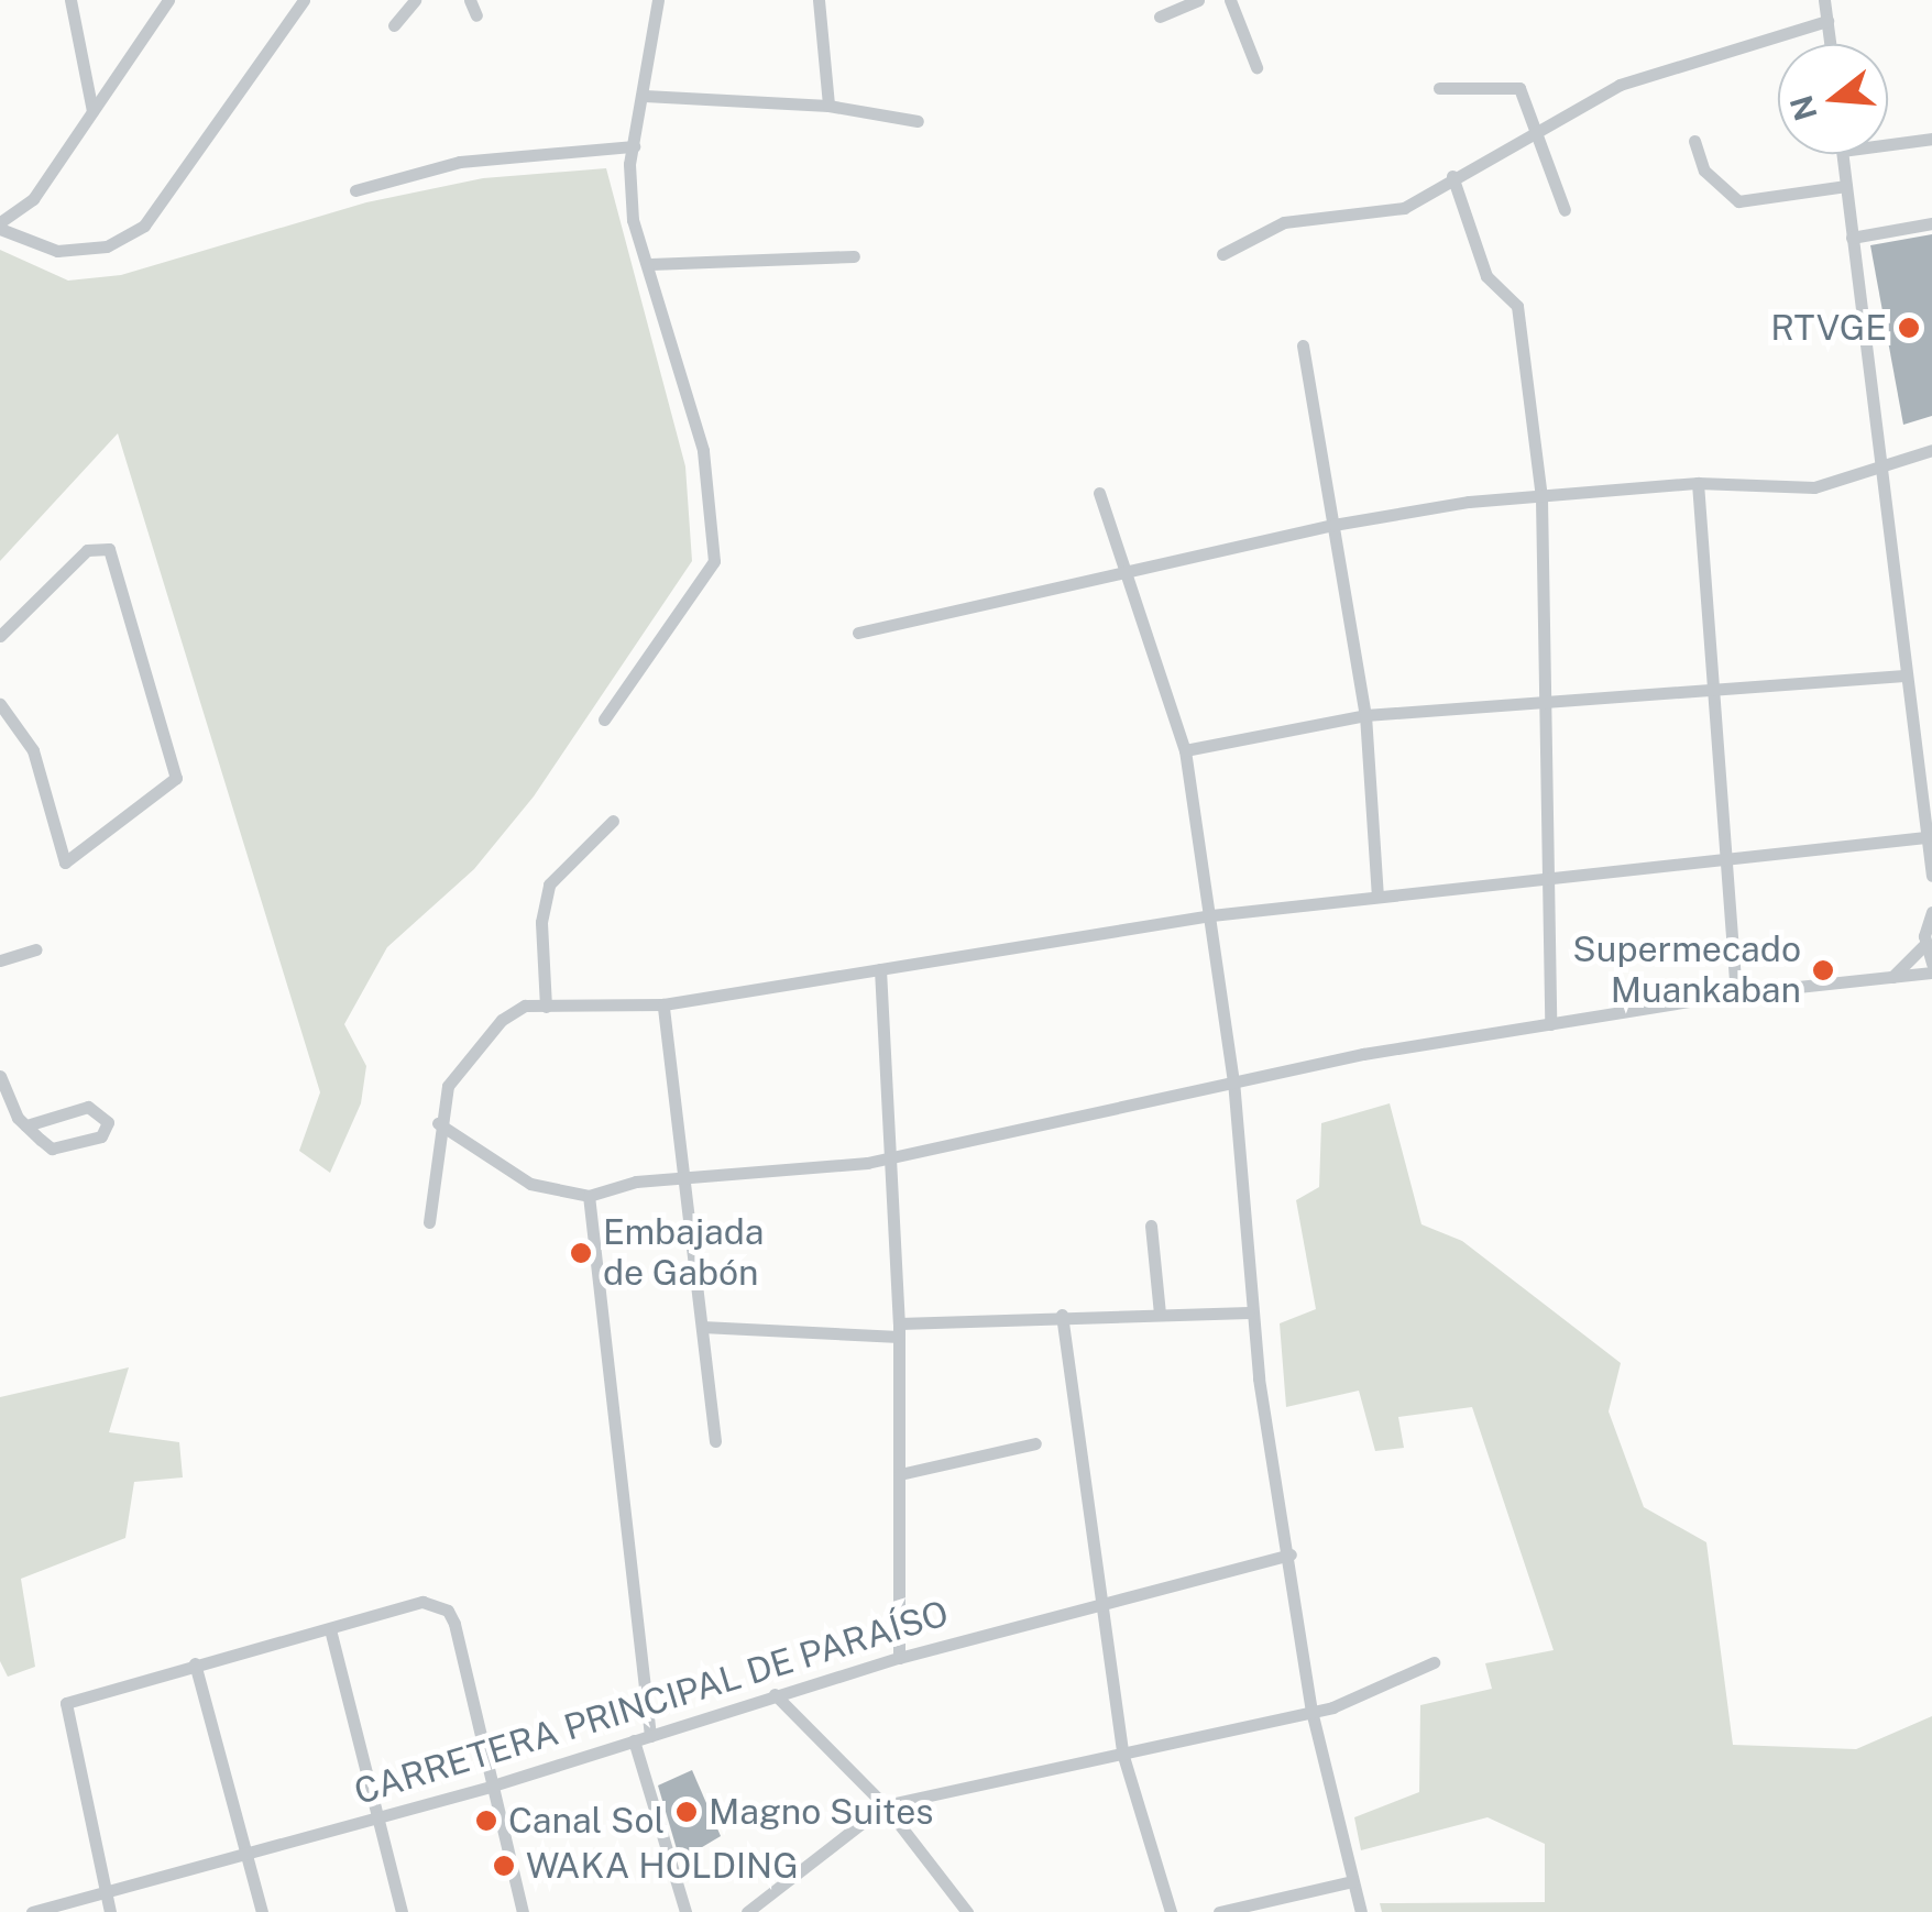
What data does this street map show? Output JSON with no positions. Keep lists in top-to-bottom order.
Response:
{
  "streets": {
    "street": ["CARRETERA PRINCIPAL DE PARAÍSO"]
  },
  "places": [
    "RTVGE",
    "Supermecado Muankaban",
    "Embajada de Gabón",
    "Magno Suites",
    "Canal Sol",
    "WAKA HOLDING"
  ],
  "north": "left"
}
